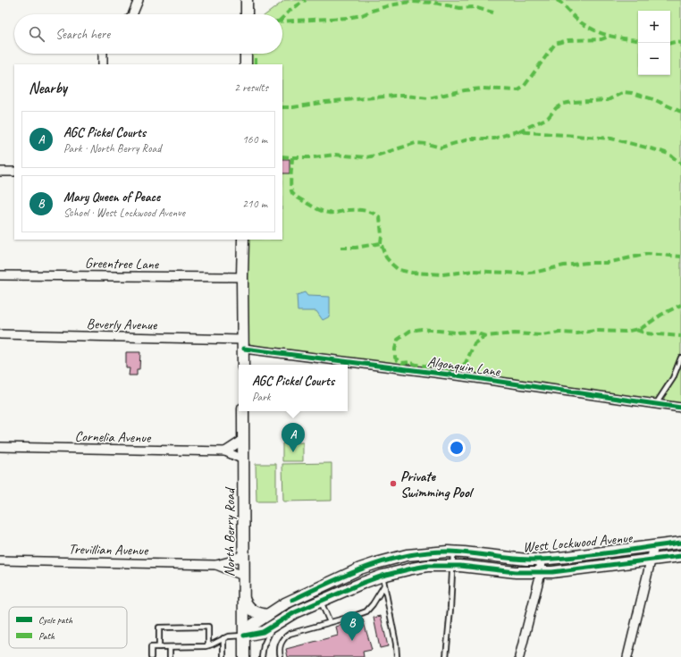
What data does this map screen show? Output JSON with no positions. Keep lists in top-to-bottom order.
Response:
{
  "streets": {
    "main road": ["North Berry Road", "West Lockwood Avenue"],
    "street": [
      "Greentree Lane",
      "Beverly Avenue",
      "Algonquin Lane",
      "Cornelia Avenue",
      "Trevillian Avenue"
    ]
  },
  "crossings": [
    ["Beverly Avenue", "Algonquin Lane"],
    ["Cornelia Avenue", "North Berry Road"],
    ["North Berry Road", "West Lockwood Avenue"],
    ["North Berry Road", "Trevillian Avenue"]
  ],
  "places": ["Private Swimming Pool"],
  "legend": ["Cycle path", "Path"],
  "page": {
    "map_buttons": ["+", "−"],
    "search": "Search here",
    "heading": ["Nearby", "2 results"],
    "list": [
      {
        "mark": "A",
        "name": "AGC Pickel Courts",
        "note": "Park · North Berry Road",
        "value": "160 m"
      },
      {
        "mark": "B",
        "name": "Mary Queen of Peace",
        "note": "School · West Lockwood Avenue",
        "value": "210 m"
      }
    ],
    "popup": ["AGC Pickel Courts", "Park"],
    "pins": ["A", "B"]
  }
}
